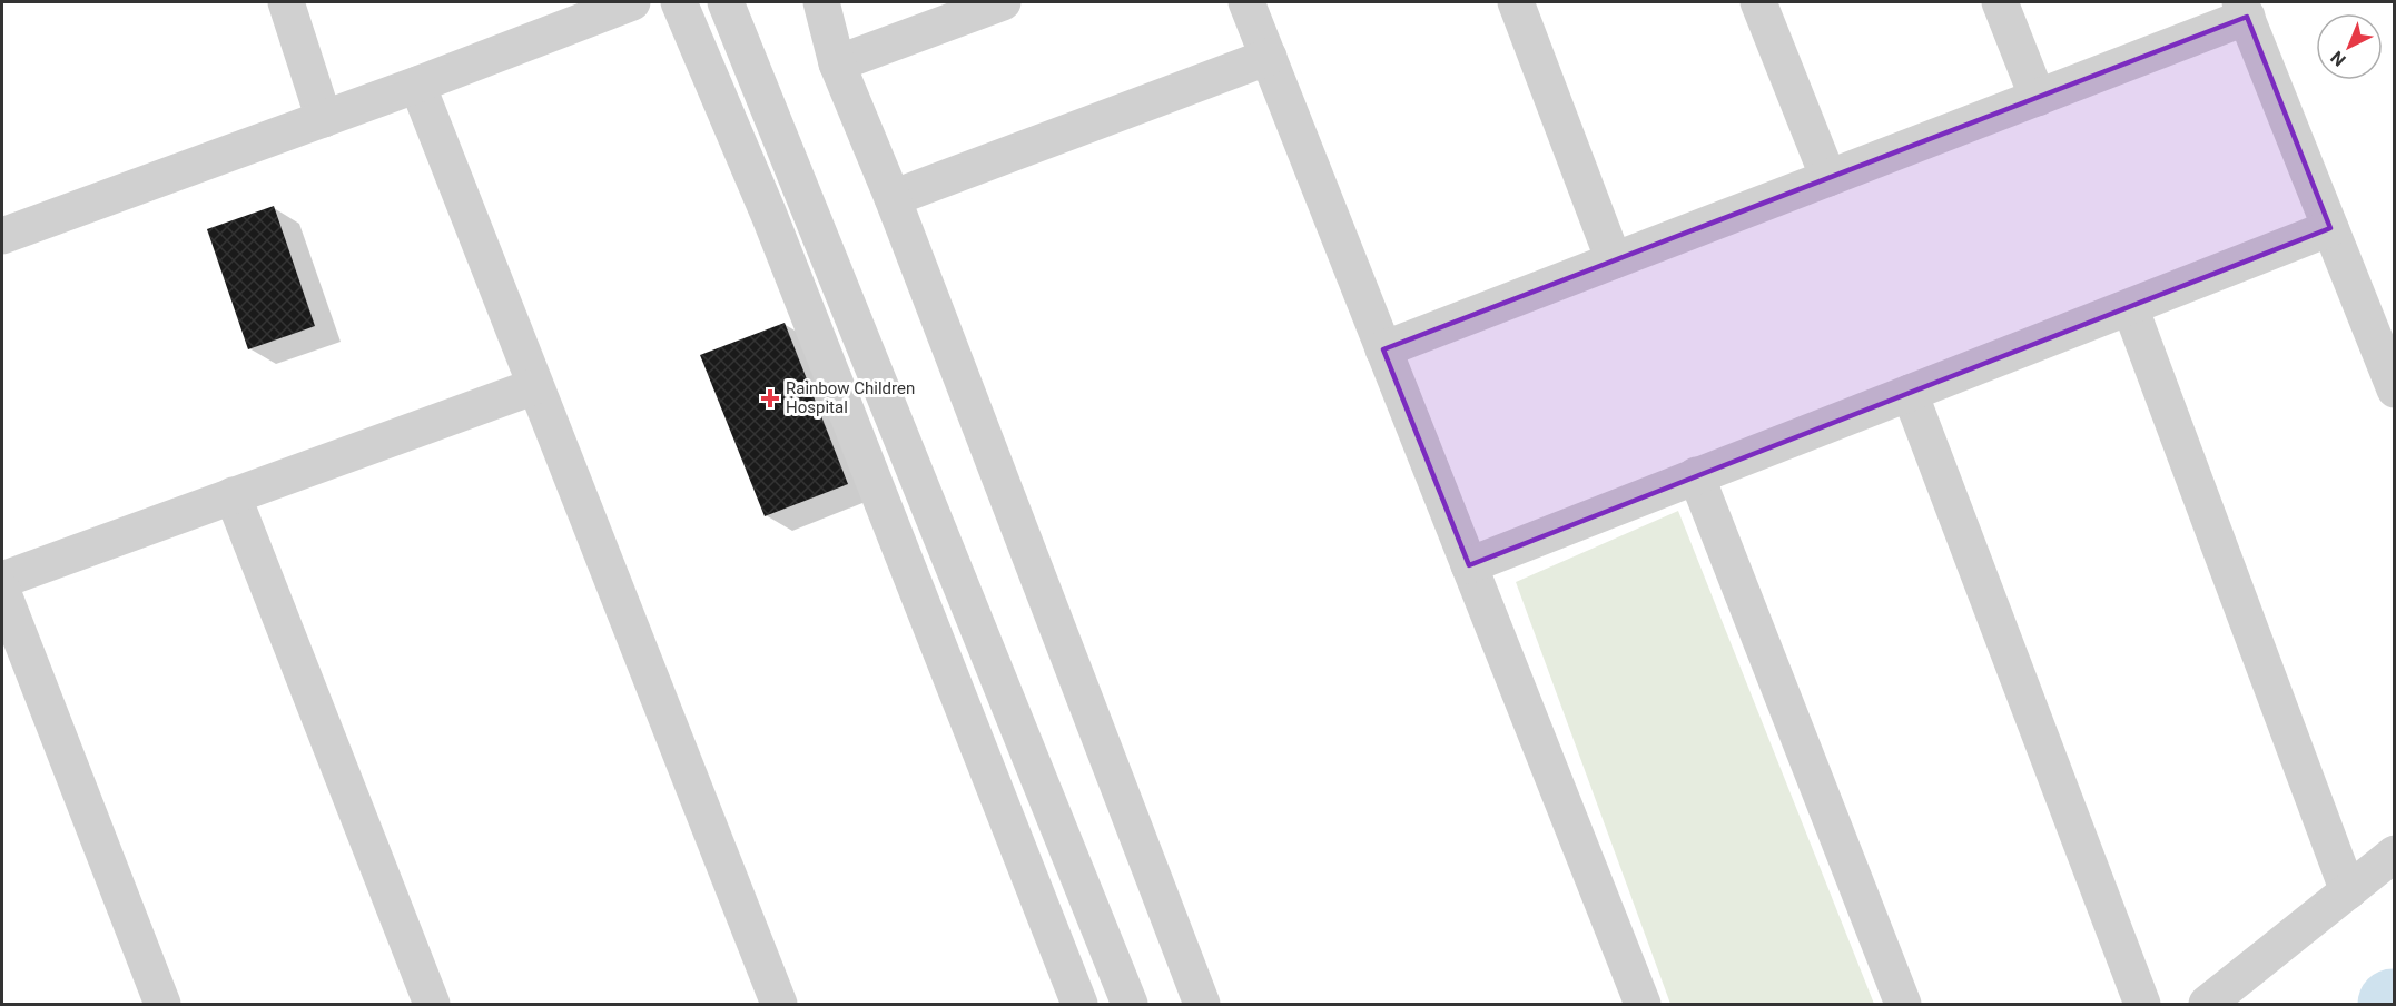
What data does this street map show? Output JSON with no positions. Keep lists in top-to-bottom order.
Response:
{
  "places": {
    "health": ["Rainbow Children Hospital"]
  },
  "north": "bottom left"
}
